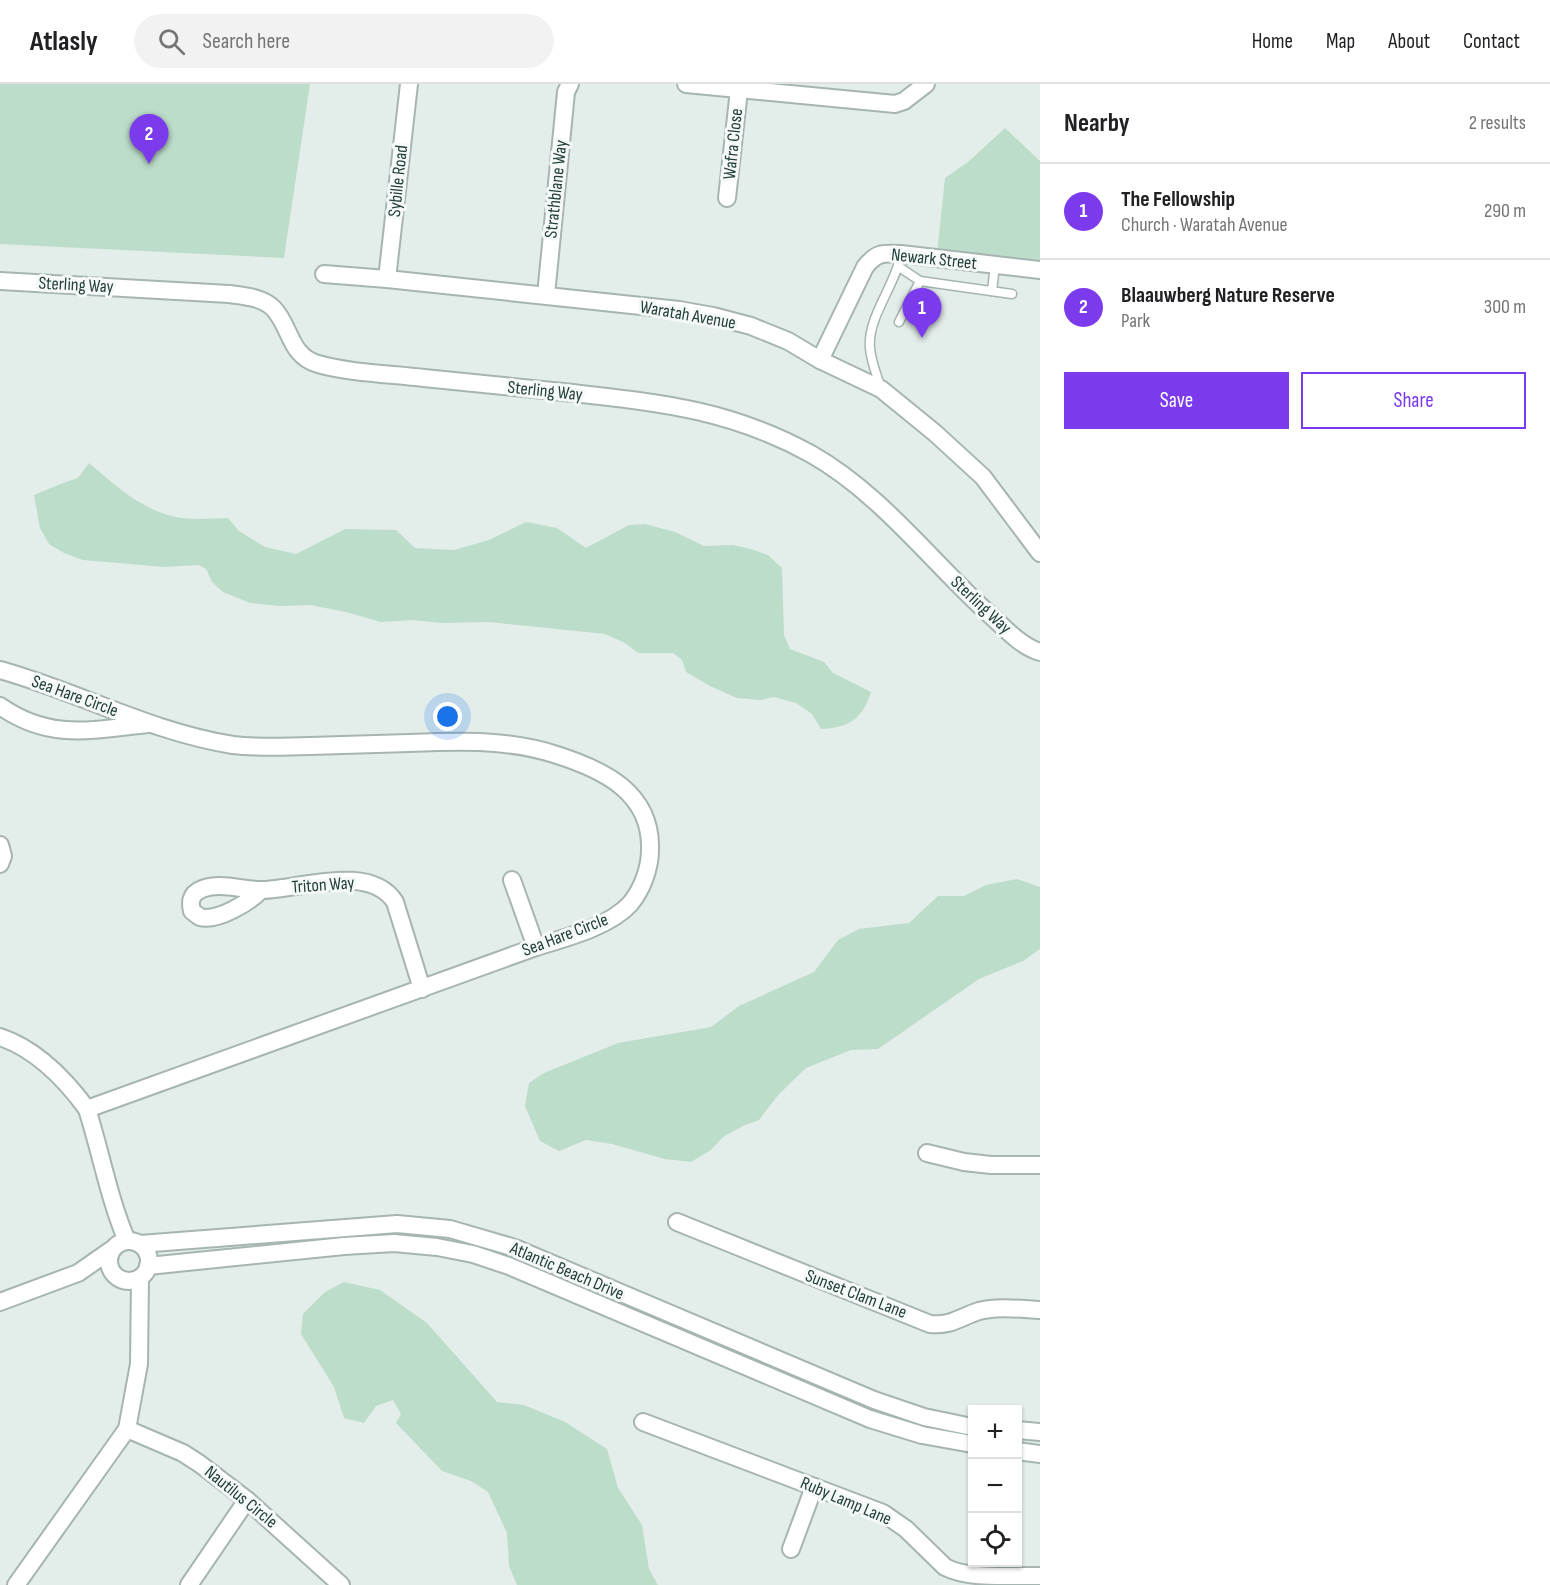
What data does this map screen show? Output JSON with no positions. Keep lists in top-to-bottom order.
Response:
{
  "streets": {
    "street": [
      "Wafra Close",
      "Sybille Road",
      "Strathblane Way",
      "Newark Street",
      "Sterling Way",
      "Waratah Avenue",
      "Sea Hare Circle",
      "Triton Way",
      "Atlantic Beach Drive",
      "Sunset Clam Lane",
      "Nautilus Circle",
      "Ruby Lamp Lane"
    ]
  },
  "crossings": [
    ["Sybille Road", "Waratah Avenue"],
    ["Strathblane Way", "Waratah Avenue"],
    ["Newark Street", "Waratah Avenue"],
    ["Sea Hare Circle", "Triton Way"]
  ],
  "page": {
    "header": "Atlasly",
    "search": "Search here",
    "nav": [
      "Home",
      "Map",
      "About",
      "Contact"
    ],
    "heading": ["Nearby", "2 results"],
    "pins": ["2", "1"],
    "list": [
      {
        "mark": "1",
        "name": "The Fellowship",
        "note": "Church · Waratah Avenue",
        "value": "290 m"
      },
      {
        "mark": "2",
        "name": "Blaauwberg Nature Reserve",
        "note": "Park",
        "value": "300 m"
      }
    ],
    "buttons": ["Save", "Share"],
    "map_buttons": ["+", "−"]
  }
}
